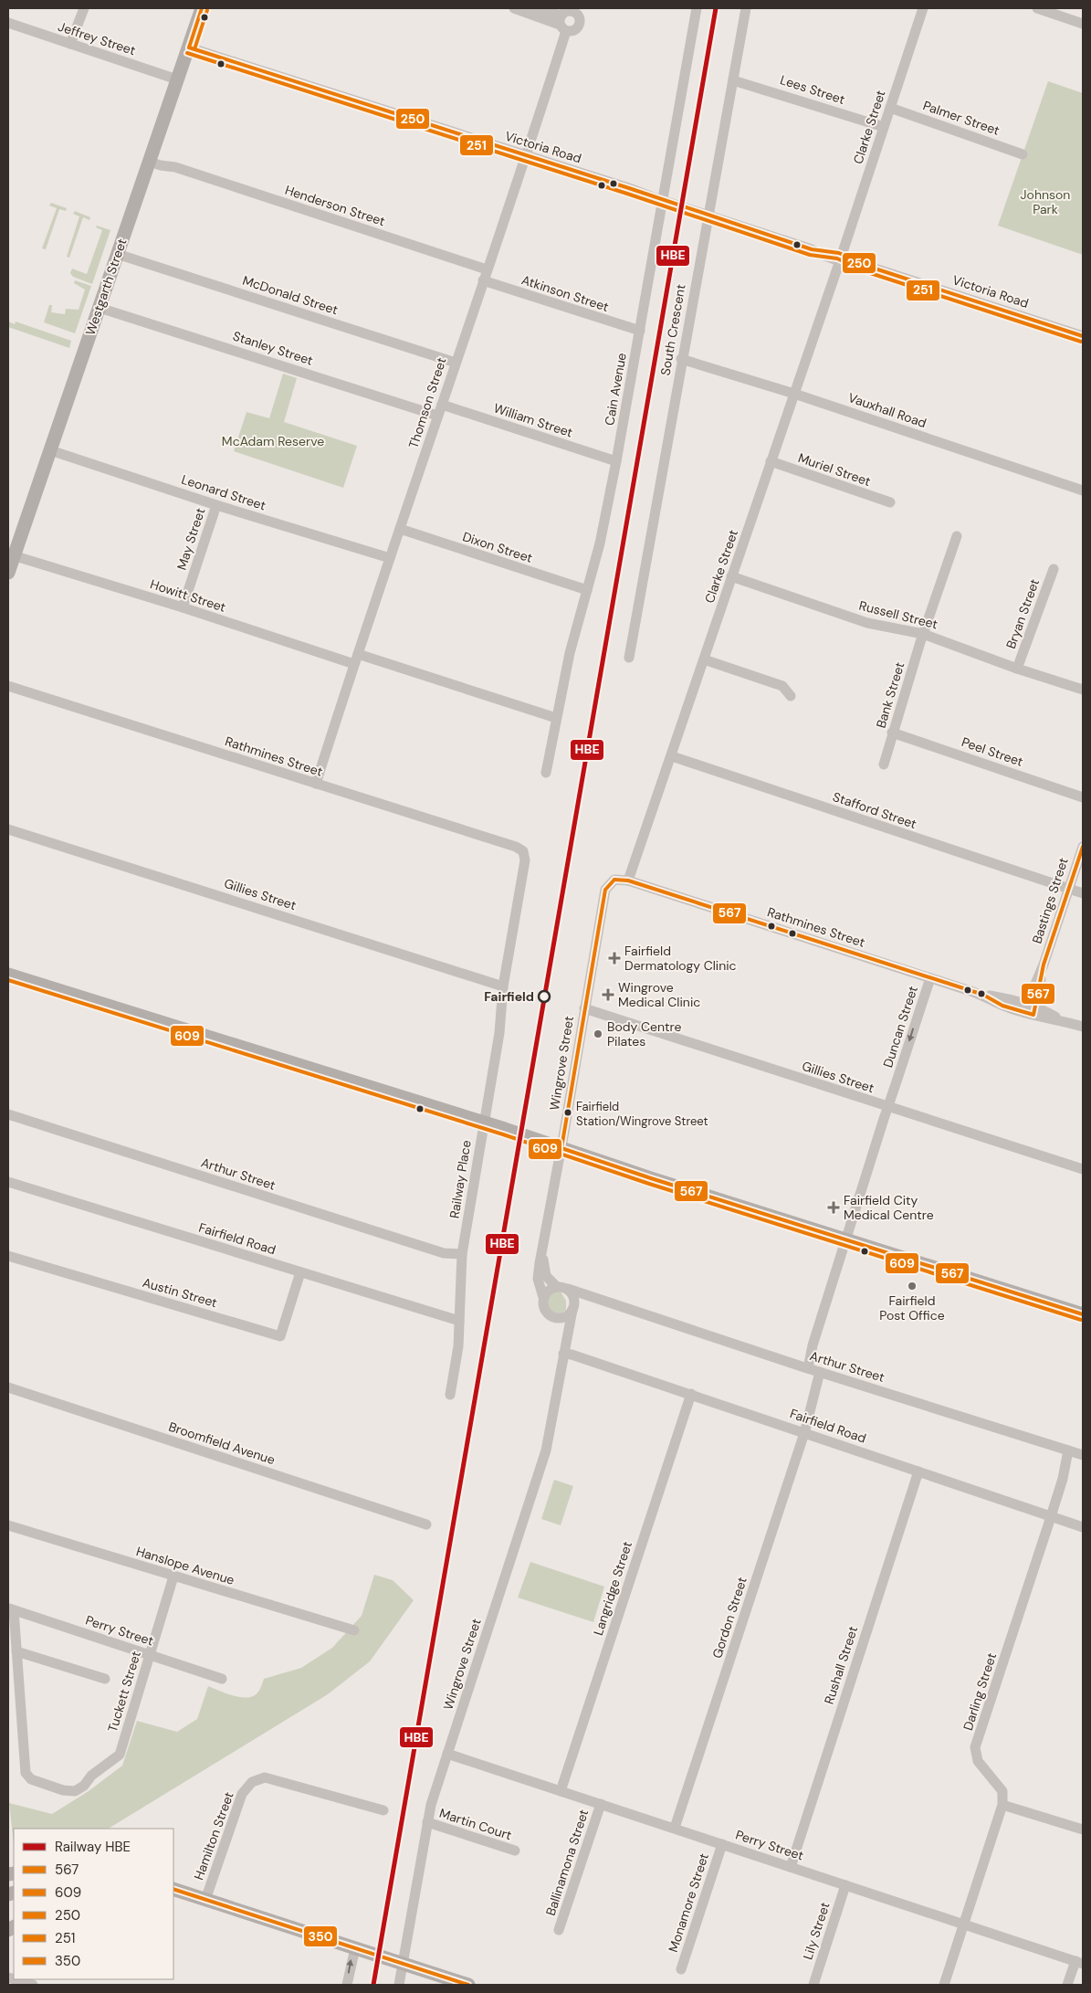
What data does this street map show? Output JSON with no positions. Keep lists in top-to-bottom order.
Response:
{
  "streets": {
    "main road": ["Westgarth Street"],
    "street": [
      "Jeffrey Street",
      "Lees Street",
      "Palmer Street",
      "Clarke Street",
      "Victoria Road",
      "Henderson Street",
      "Atkinson Street",
      "McDonald Street",
      "South Crescent",
      "Stanley Street",
      "Cain Avenue",
      "Thomson Street",
      "Vauxhall Road",
      "William Street",
      "Muriel Street",
      "Leonard Street",
      "May Street",
      "Dixon Street",
      "Howitt Street",
      "Bryan Street",
      "Russell Street",
      "Bank Street",
      "Peel Street",
      "Rathmines Street",
      "Stafford Street",
      "Gillies Street",
      "Bastings Street",
      "Duncan Street",
      "Wingrove Street",
      "Arthur Street",
      "Railway Place",
      "Fairfield Road",
      "Austin Street",
      "Broomfield Avenue",
      "Hanslope Avenue",
      "Langridge Street",
      "Gordon Street",
      "Perry Street",
      "Rushall Street",
      "Tuckett Street",
      "Darling Street",
      "Martin Court",
      "Hamilton Street",
      "Ballinamona Street",
      "Monamore Street",
      "Lily Street"
    ]
  },
  "crossings": [
    ["Jeffrey Street", "Westgarth Street"],
    ["Lees Street", "Clarke Street"],
    ["Lees Street", "South Crescent"],
    ["Palmer Street", "Clarke Street"],
    ["Clarke Street", "Victoria Road"],
    ["Clarke Street", "Vauxhall Road"],
    ["Clarke Street", "Muriel Street"],
    ["Clarke Street", "Russell Street"],
    ["Clarke Street", "Rathmines Street"],
    ["Clarke Street", "Stafford Street"],
    ["Victoria Road", "Westgarth Street"],
    ["Victoria Road", "South Crescent"],
    ["Victoria Road", "Cain Avenue"],
    ["Victoria Road", "Thomson Street"],
    ["Henderson Street", "Westgarth Street"],
    ["Henderson Street", "Thomson Street"],
    ["Westgarth Street", "McDonald Street"],
    ["Westgarth Street", "Stanley Street"],
    ["Westgarth Street", "Leonard Street"],
    ["Westgarth Street", "Howitt Street"],
    ["Atkinson Street", "Cain Avenue"],
    ["Atkinson Street", "Thomson Street"],
    ["McDonald Street", "Thomson Street"],
    ["South Crescent", "Vauxhall Road"],
    ["Stanley Street", "Thomson Street"],
    ["Cain Avenue", "William Street"],
    ["Cain Avenue", "Dixon Street"],
    ["Cain Avenue", "Howitt Street"],
    ["Thomson Street", "William Street"],
    ["Thomson Street", "Leonard Street"],
    ["Thomson Street", "Dixon Street"],
    ["Thomson Street", "Howitt Street"],
    ["Thomson Street", "Rathmines Street"],
    ["Leonard Street", "May Street"],
    ["May Street", "Howitt Street"],
    ["Bryan Street", "Russell Street"],
    ["Russell Street", "Bank Street"],
    ["Bank Street", "Peel Street"],
    ["Rathmines Street", "Bastings Street"],
    ["Rathmines Street", "Duncan Street"],
    ["Rathmines Street", "Wingrove Street"],
    ["Rathmines Street", "Railway Place"],
    ["Stafford Street", "Bastings Street"],
    ["Gillies Street", "Duncan Street"],
    ["Gillies Street", "Wingrove Street"],
    ["Gillies Street", "Railway Place"],
    ["Duncan Street", "Arthur Street"],
    ["Wingrove Street", "Arthur Street"],
    ["Wingrove Street", "Fairfield Road"],
    ["Wingrove Street", "Perry Street"],
    ["Wingrove Street", "Martin Court"],
    ["Arthur Street", "Railway Place"],
    ["Arthur Street", "Gordon Street"],
    ["Arthur Street", "Darling Street"],
    ["Railway Place", "Fairfield Road"],
    ["Fairfield Road", "Austin Street"],
    ["Fairfield Road", "Langridge Street"],
    ["Fairfield Road", "Gordon Street"],
    ["Fairfield Road", "Rushall Street"],
    ["Fairfield Road", "Darling Street"],
    ["Hanslope Avenue", "Tuckett Street"],
    ["Langridge Street", "Perry Street"],
    ["Gordon Street", "Perry Street"],
    ["Perry Street", "Rushall Street"],
    ["Perry Street", "Tuckett Street"],
    ["Perry Street", "Ballinamona Street"],
    ["Perry Street", "Monamore Street"],
    ["Perry Street", "Lily Street"]
  ],
  "parks": ["Johnson Park", "McAdam Reserve"],
  "places": {
    "health": ["Fairfield Dermatology Clinic", "Wingrove Medical Clinic", "Fairfield City Medical Centre"],
    "other": [
      "Fairfield",
      "Body Centre Pilates",
      "Fairfield Station/Wingrove Street",
      "Fairfield Post Office"
    ]
  },
  "lines": [
    "rail line HBE",
    "transit line 250",
    "transit line 251",
    "transit line 567",
    "transit line 609",
    "transit line 350"
  ],
  "legend": [
    "Railway HBE",
    "567",
    "609",
    "250",
    "251",
    "350"
  ]
}
